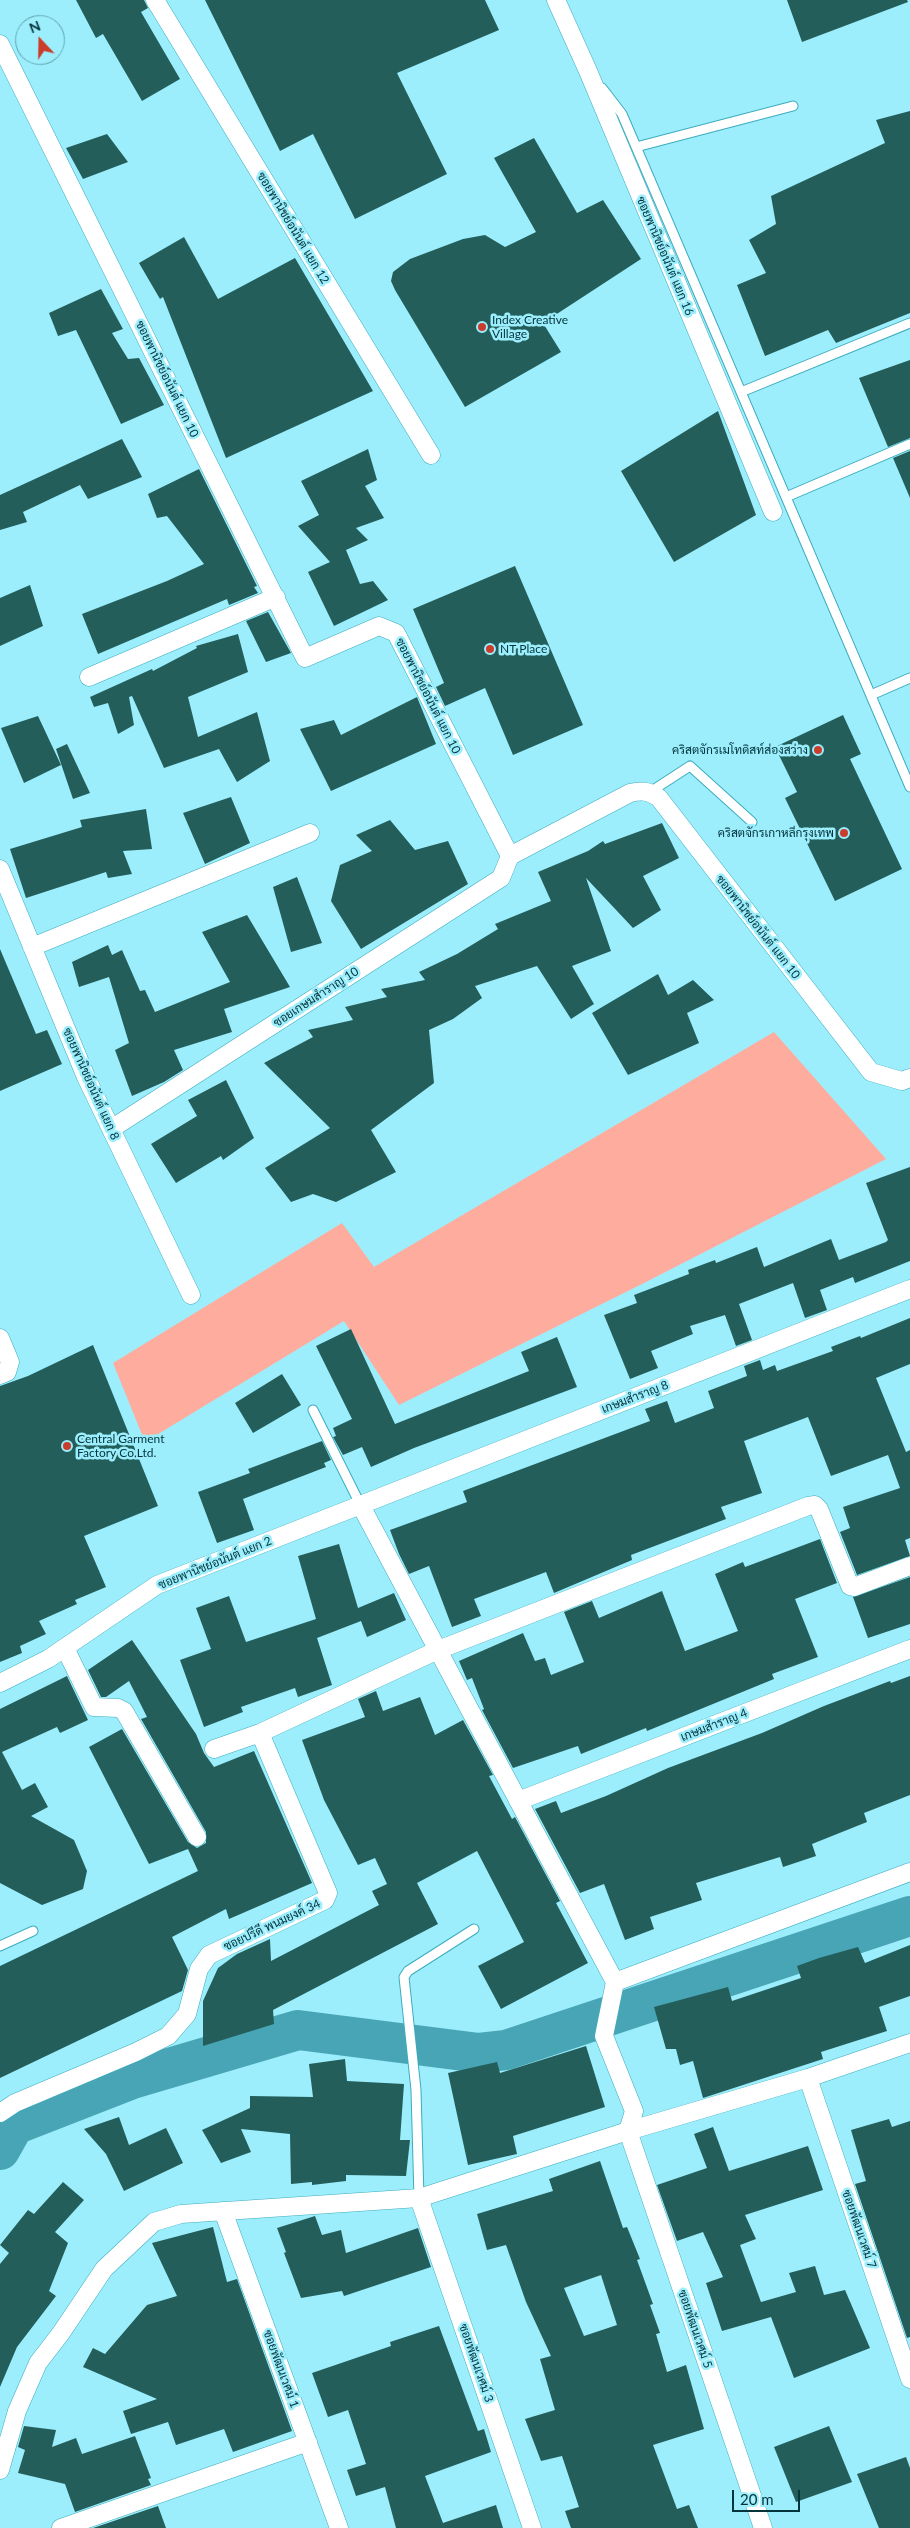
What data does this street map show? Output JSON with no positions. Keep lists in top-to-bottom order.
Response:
{
  "streets": {
    "street": [
      "ซอยพานิชย์อนันต์ แยก 12",
      "ซอยพานิชย์อนันต์ แยก 16",
      "ซอยพานิชย์อนันต์ แยก 10",
      "ซอยเกษมสำราญ 10",
      "ซอยพานิชย์อนันต์ แยก 8",
      "เกษมสำราญ 8",
      "ซอยพานิชย์อนันต์ แยก 2",
      "เกษมสำราญ 4",
      "ซอยปรีดี พนมยงค์ 34",
      "ซอยพัฒนเวศม์ 7",
      "ซอยพัฒนเวศม์ 5",
      "ซอยพัฒนเวศม์ 3",
      "ซอยพัฒนเวศม์ 1"
    ]
  },
  "crossings": [
    ["ซอยพานิชย์อนันต์ แยก 10", "ซอยเกษมสำราญ 10"],
    ["ซอยเกษมสำราญ 10", "ซอยพานิชย์อนันต์ แยก 8"],
    ["เกษมสำราญ 8", "ซอยพานิชย์อนันต์ แยก 2"]
  ],
  "places": [
    "Index Creative Village",
    "NT Place",
    "คริสตจักรเมโทดิสท์ส่องสว่าง",
    "คริสตจักรเกาหลีกรุงเทพ",
    "Central Garment Factory Co.Ltd."
  ],
  "scale_bar": "20 m",
  "north": "top"
}
